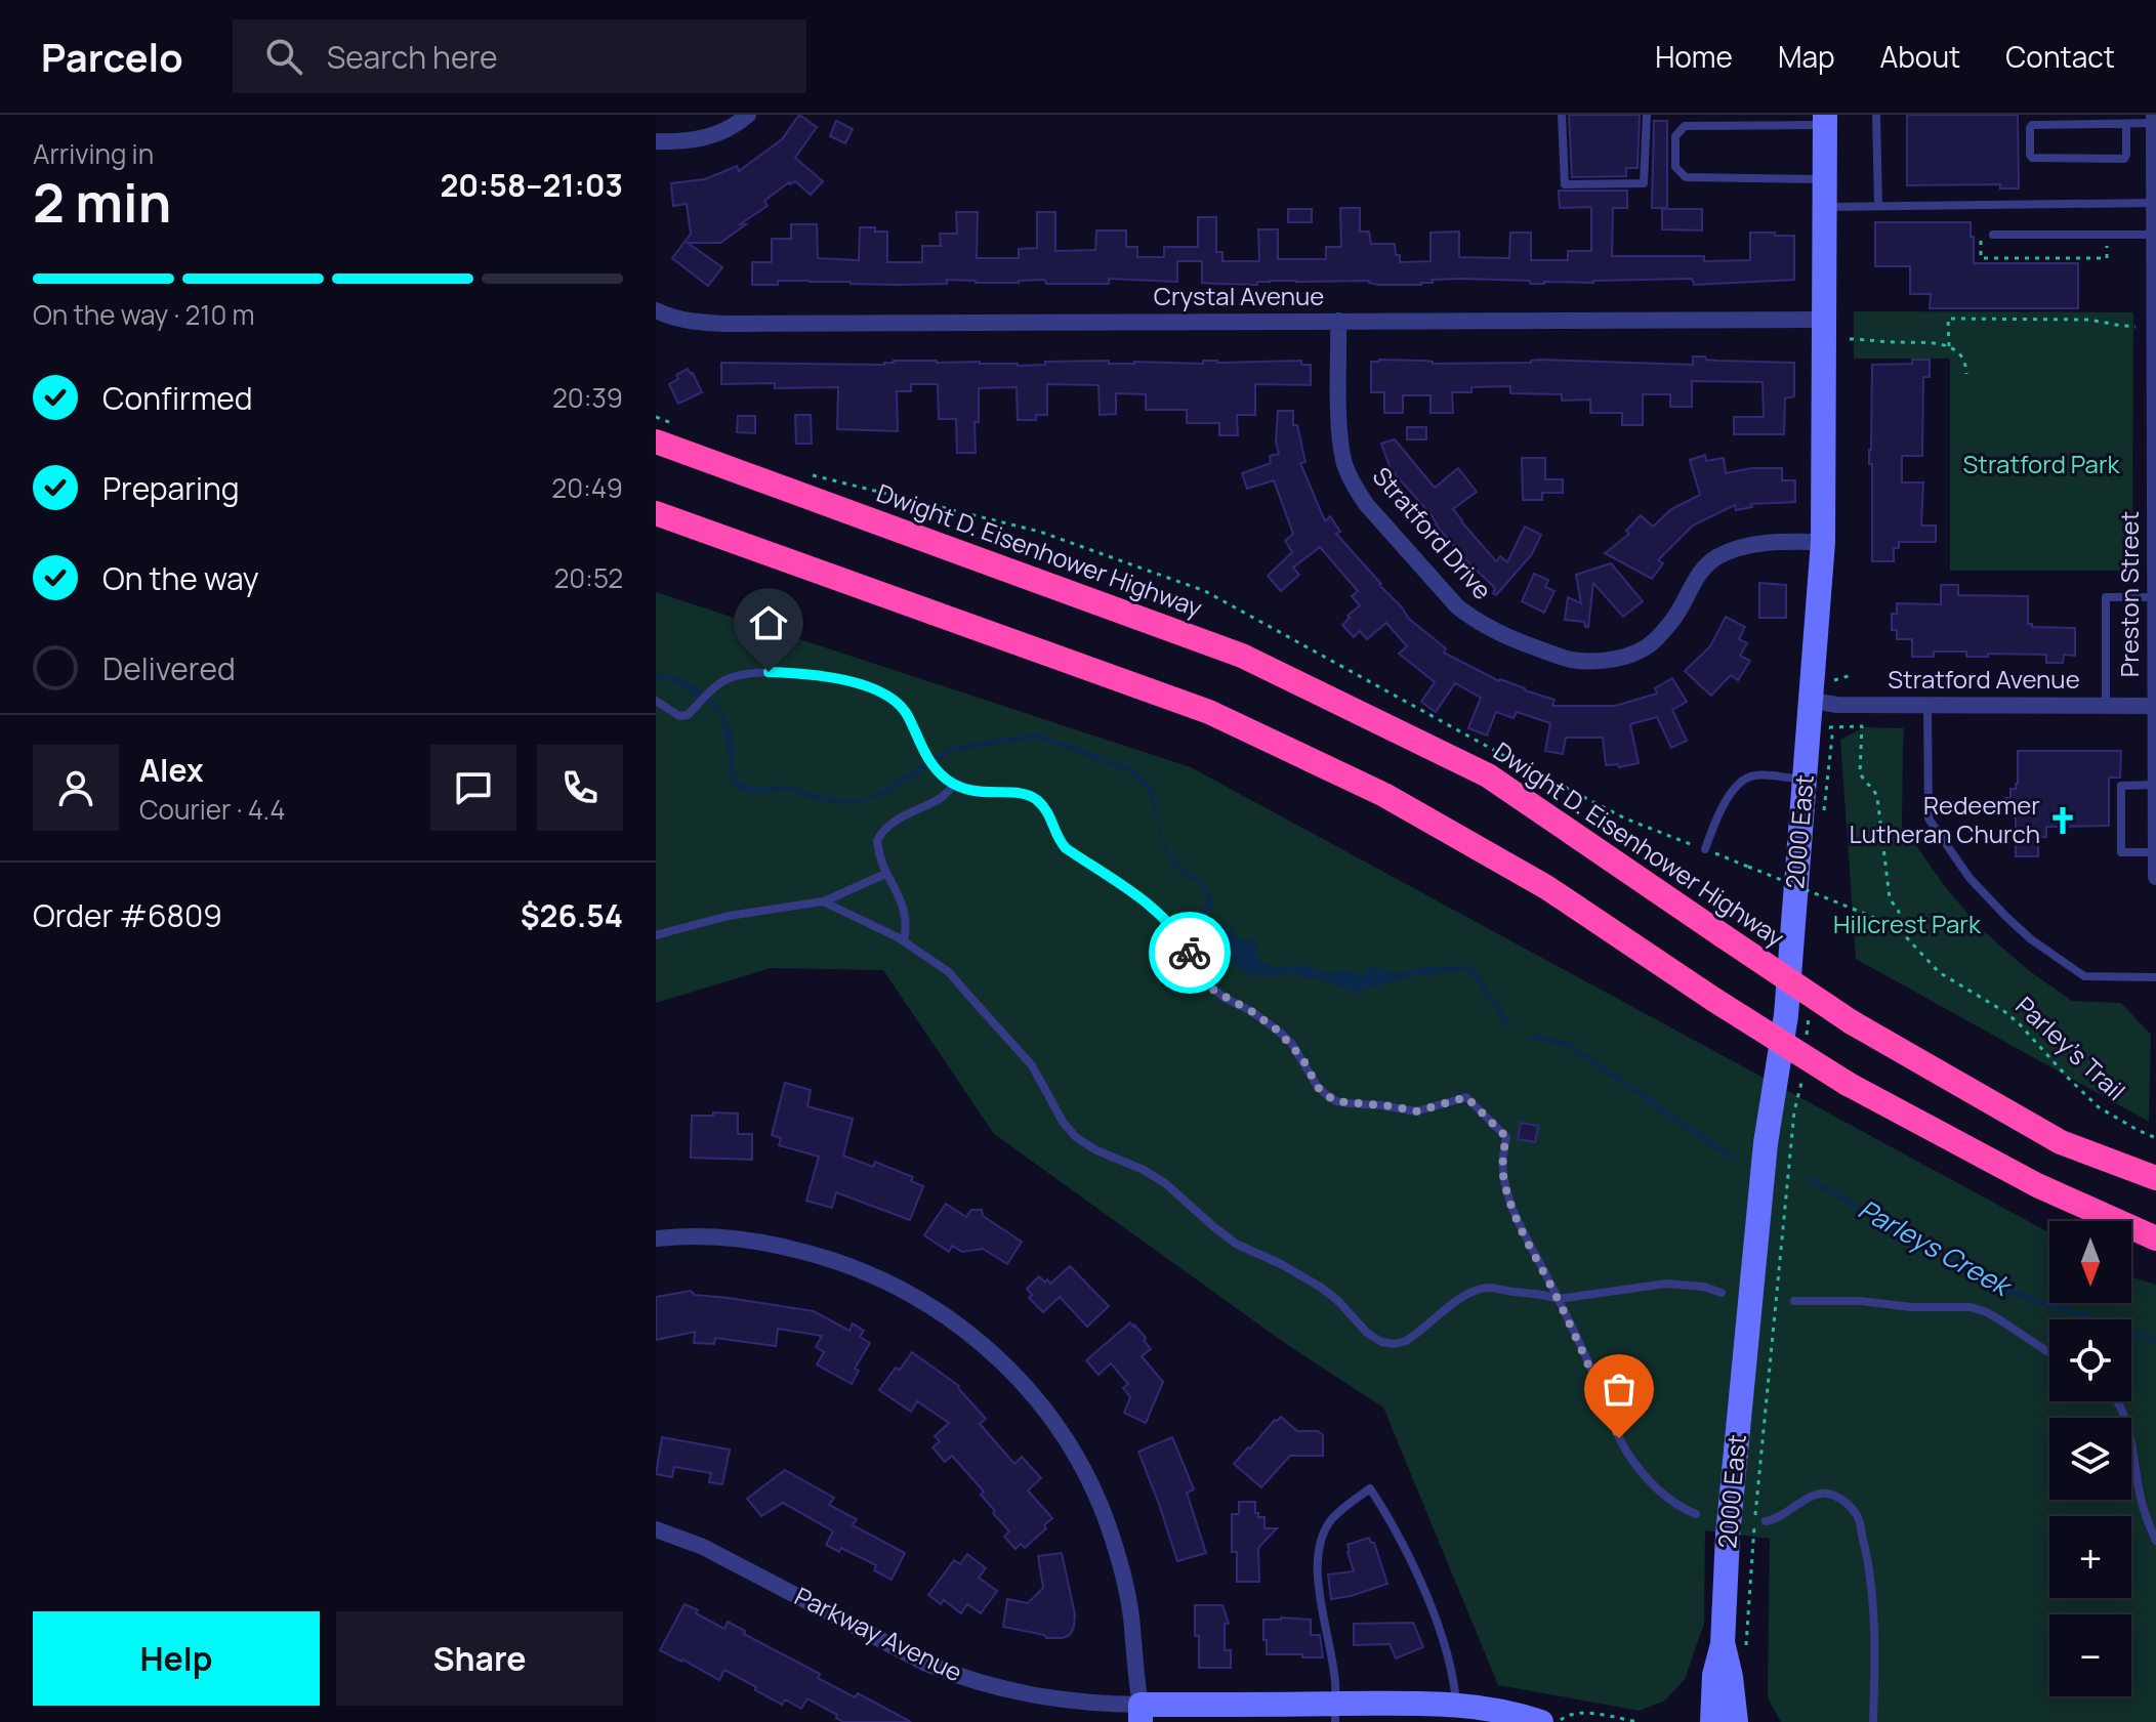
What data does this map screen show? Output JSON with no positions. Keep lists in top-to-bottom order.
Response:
{
  "streets": {
    "highway": ["Dwight D. Eisenhower Highway"],
    "street": [
      "Crystal Avenue",
      "Stratford Drive",
      "Preston Street",
      "Stratford Avenue",
      "2000 East",
      "Parkway Avenue"
    ],
    "path": ["Parley's Trail"]
  },
  "crossings": [
    ["Crystal Avenue", "Stratford Drive"],
    ["Crystal Avenue", "2000 East"],
    ["Stratford Drive", "2000 East"],
    ["Preston Street", "Stratford Avenue"],
    ["Stratford Avenue", "2000 East"]
  ],
  "water": ["Parleys Creek"],
  "parks": ["Stratford Park", "Hillcrest Park"],
  "places": {
    "church": ["Redeemer Lutheran Church"]
  },
  "north": "bottom",
  "page": {
    "header": "Parcelo",
    "search": "Search here",
    "nav": [
      "Home",
      "Map",
      "About",
      "Contact"
    ],
    "heading": ["2 min", "Arriving in", "20:58–21:03"],
    "panel": [
      "Alex",
      "Courier · 4.4",
      "Order #6809",
      "$26.54"
    ],
    "bar": "On the way · 210 m",
    "list": [
      ["Confirmed", "20:39"],
      ["Preparing", "20:49"],
      ["On the way", "20:52"],
      "Delivered"
    ],
    "map_buttons": ["+", "−"],
    "buttons": ["Help", "Share"]
  }
}
